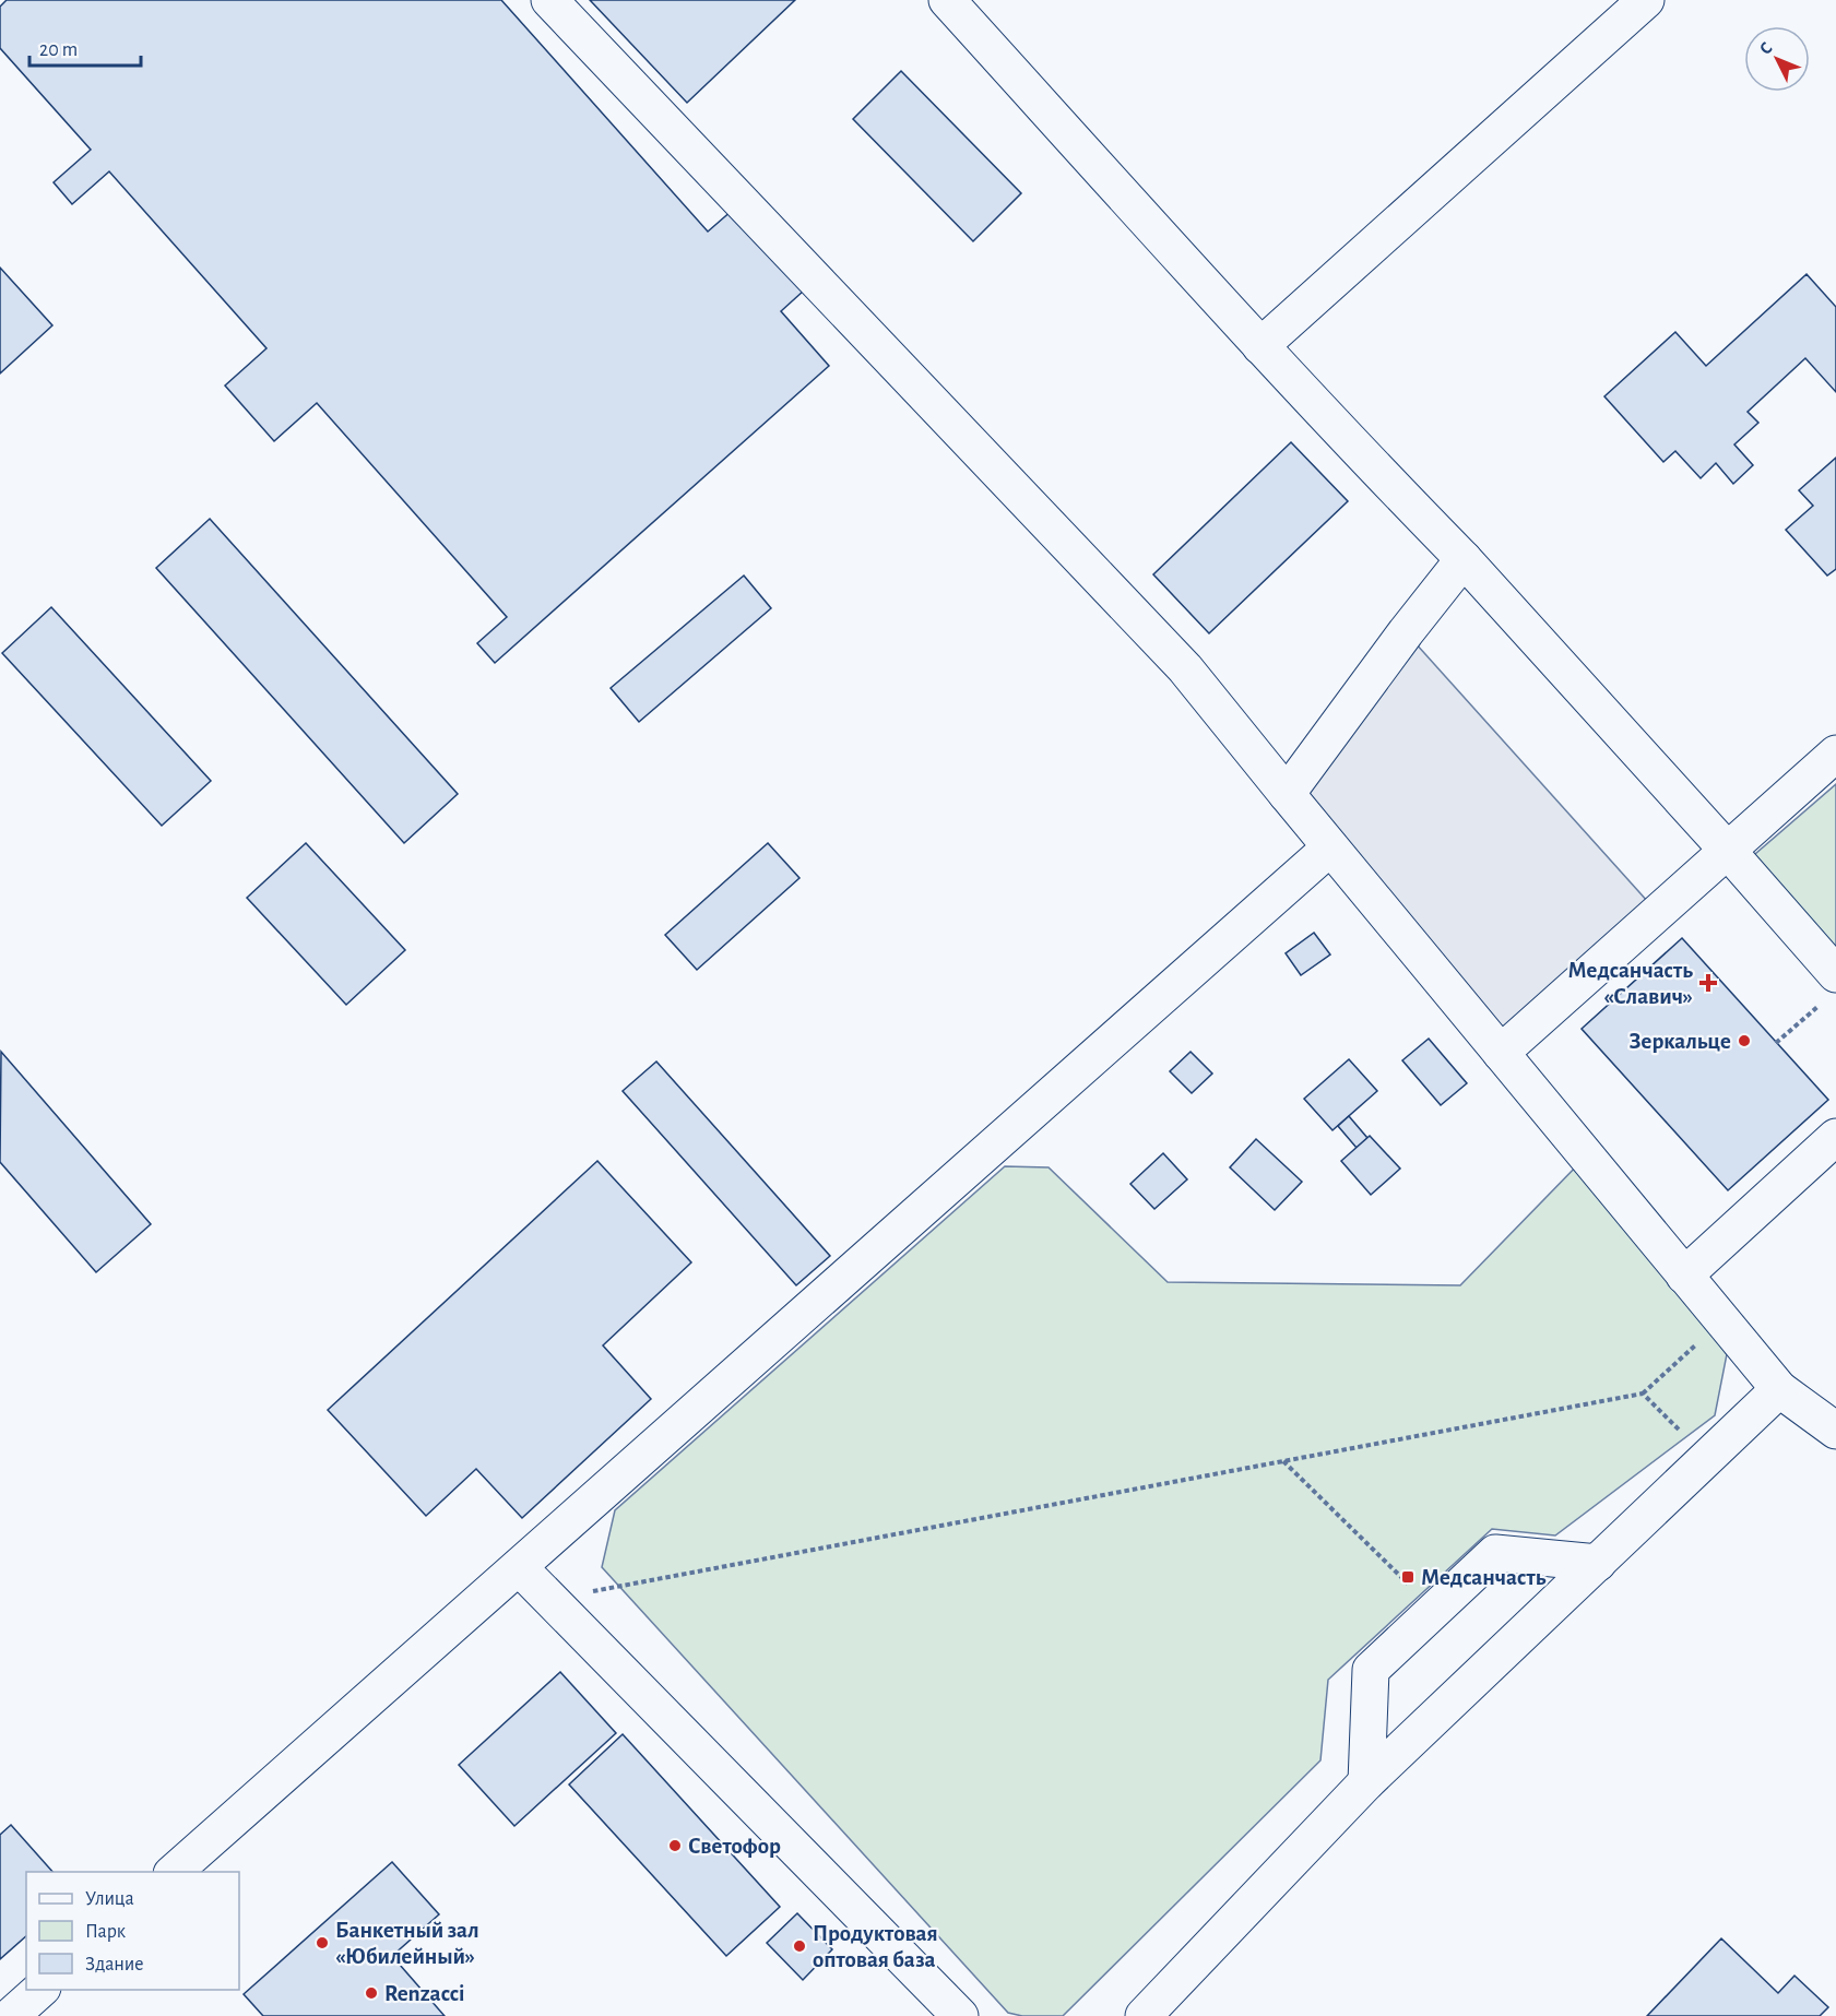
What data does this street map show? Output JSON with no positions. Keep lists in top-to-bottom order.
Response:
{
  "places": {
    "health": ["Медсанчасть «Славич»"],
    "other": [
      "Зеркальце",
      "Светофор",
      "Банкетный зал «Юбилейный»",
      "Продуктовая оптовая база",
      "Renzacci"
    ],
    "transit": ["Медсанчасть"]
  },
  "legend": ["Улица", "Парк", "Здание"],
  "scale_bar": "20 m",
  "north": "top left"
}
